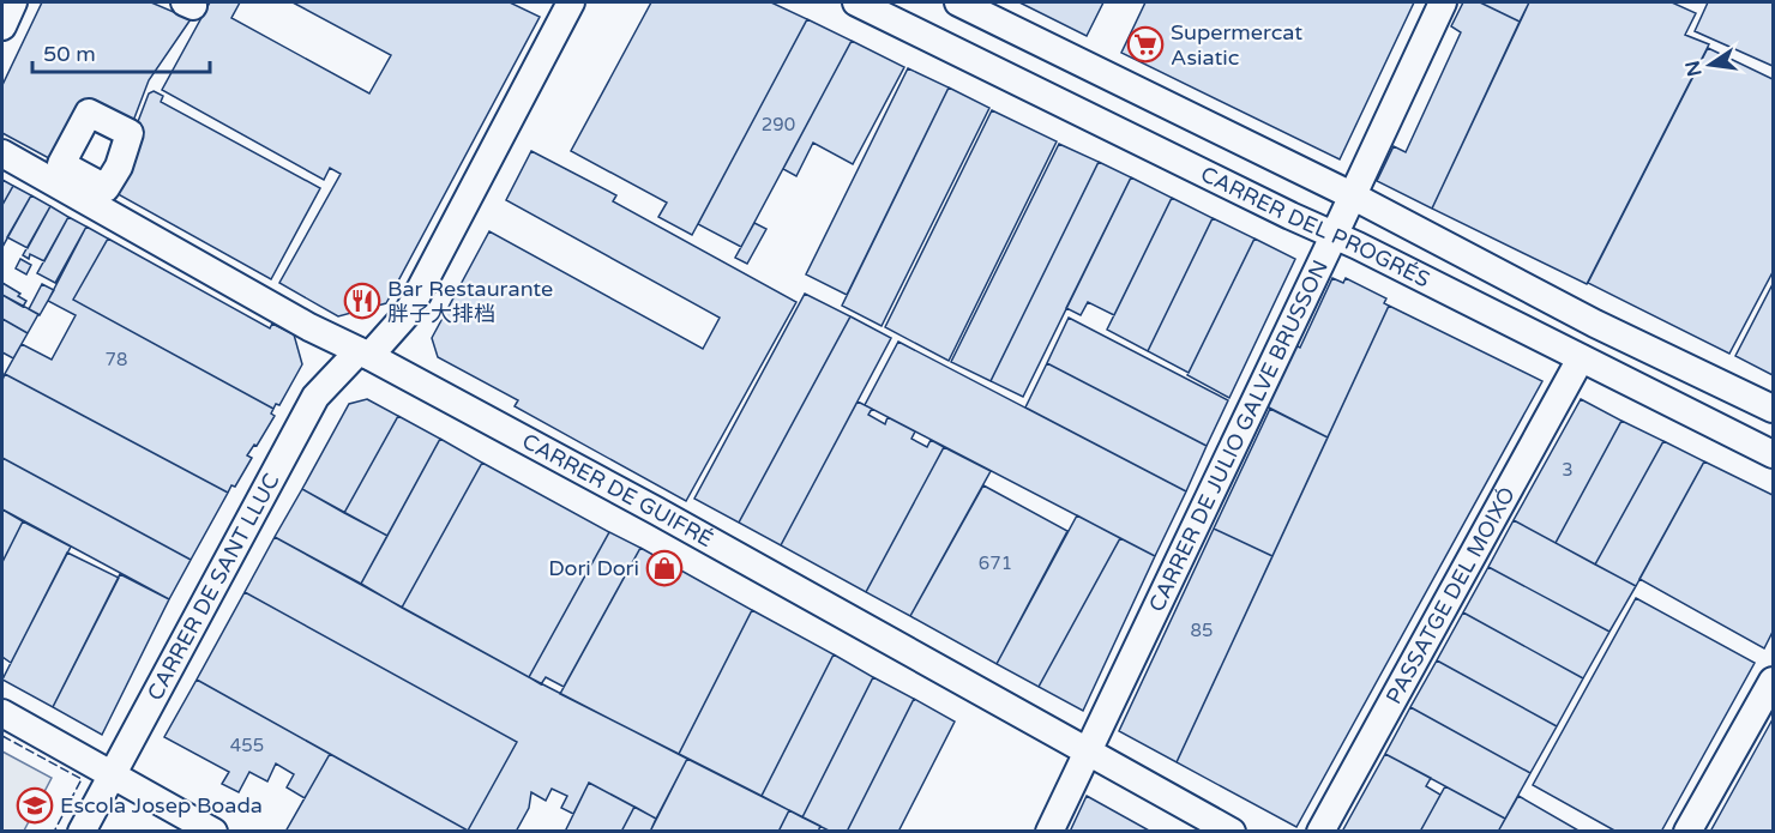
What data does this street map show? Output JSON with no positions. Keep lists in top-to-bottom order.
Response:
{
  "streets": {
    "street": [
      "CARRER DEL PROGRÉS",
      "CARRER DE JULIO GALVE BRUSSON",
      "CARRER DE GUIFRÉ",
      "CARRER DE SANT LLUC",
      "PASSATGE DEL MOIXÓ"
    ]
  },
  "crossings": [
    ["CARRER DEL PROGRÉS", "CARRER DE JULIO GALVE BRUSSON"],
    ["CARRER DEL PROGRÉS", "PASSATGE DEL MOIXÓ"],
    ["CARRER DE JULIO GALVE BRUSSON", "CARRER DE GUIFRÉ"],
    ["CARRER DE GUIFRÉ", "CARRER DE SANT LLUC"]
  ],
  "places": {
    "supermarket": ["Supermercat Asiatic"],
    "restaurant": ["Bar Restaurante 胖子大排档"],
    "shop": ["Dori Dori"],
    "school or university": ["Escola Josep Boada"]
  },
  "house_numbers": [
    "290",
    "78",
    "3",
    "671",
    "85",
    "455"
  ],
  "scale_bar": "50 m",
  "north": "left"
}
